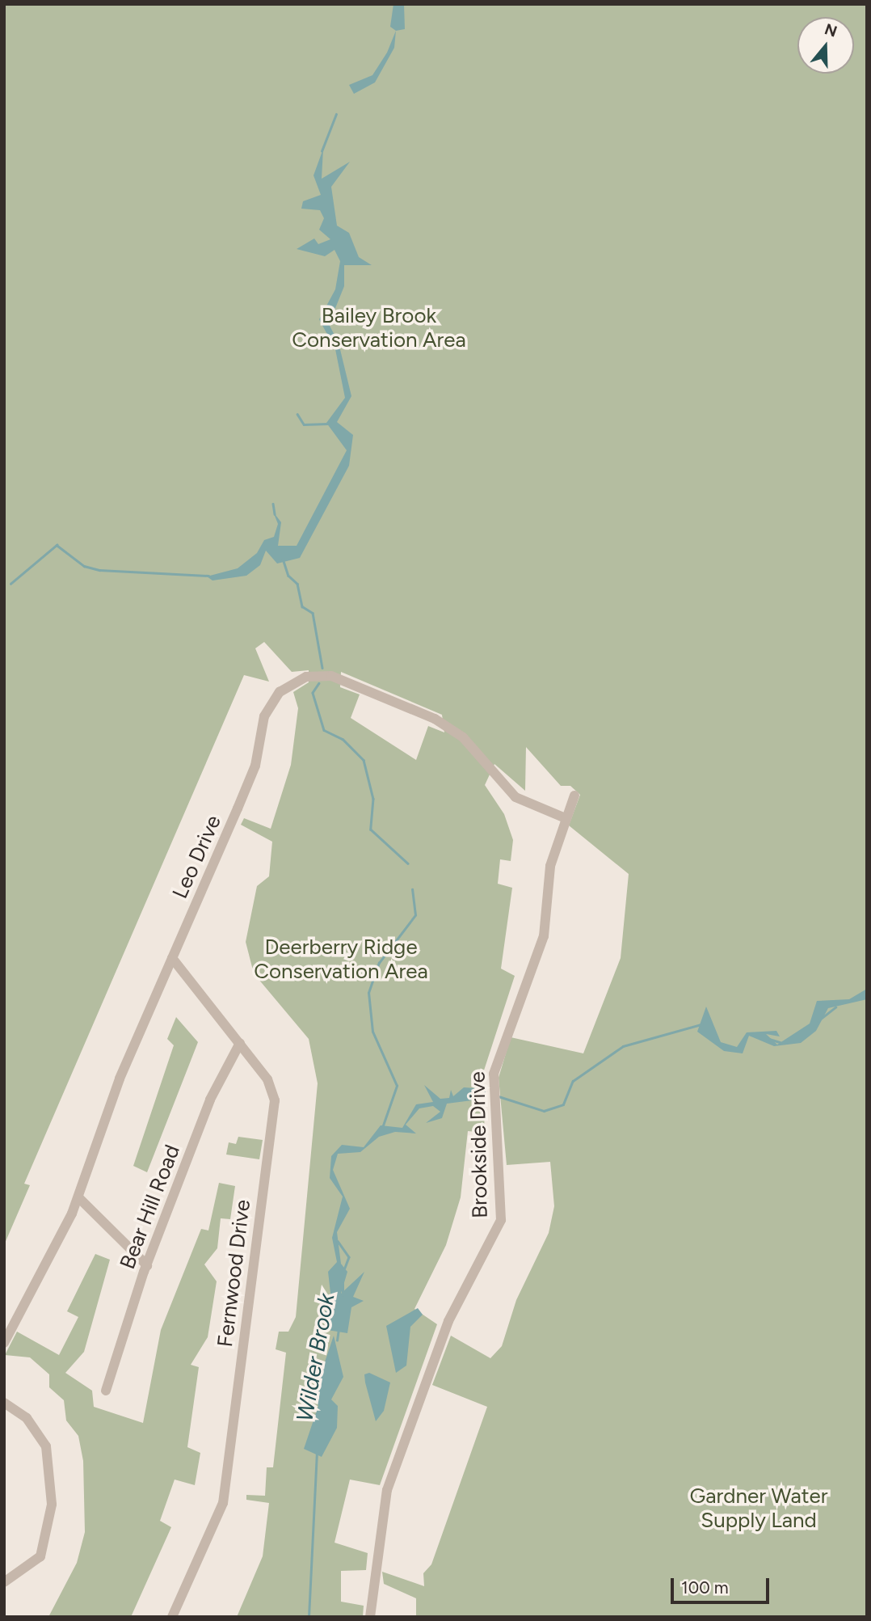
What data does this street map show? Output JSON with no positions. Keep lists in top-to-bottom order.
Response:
{
  "streets": {
    "street": [
      "Leo Drive",
      "Brookside Drive",
      "Bear Hill Road",
      "Fernwood Drive"
    ]
  },
  "crossings": [
    ["Leo Drive", "Brookside Drive"],
    ["Leo Drive", "Fernwood Drive"],
    ["Bear Hill Road", "Fernwood Drive"]
  ],
  "water": ["Wilder Brook"],
  "parks": ["Bailey Brook Conservation Area", "Deerberry Ridge Conservation Area", "Gardner Water Supply Land"],
  "scale_bar": "100 m",
  "north": "top"
}
